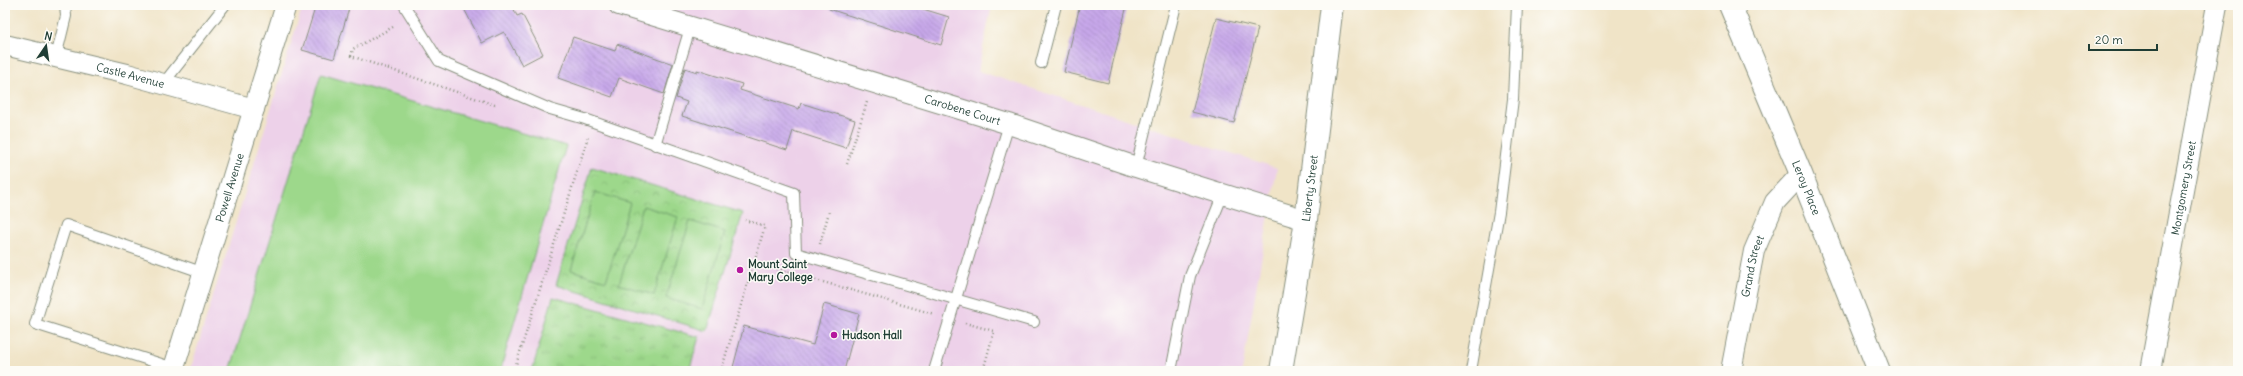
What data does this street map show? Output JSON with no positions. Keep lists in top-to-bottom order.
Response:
{
  "streets": {
    "street": [
      "Castle Avenue",
      "Carobene Court",
      "Leroy Place",
      "Powell Avenue",
      "Liberty Street",
      "Montgomery Street",
      "Grand Street"
    ]
  },
  "crossings": [
    ["Castle Avenue", "Powell Avenue"],
    ["Carobene Court", "Liberty Street"],
    ["Leroy Place", "Grand Street"]
  ],
  "places": ["Mount Saint Mary College", "Hudson Hall"],
  "scale_bar": "20 m",
  "north": "top"
}
